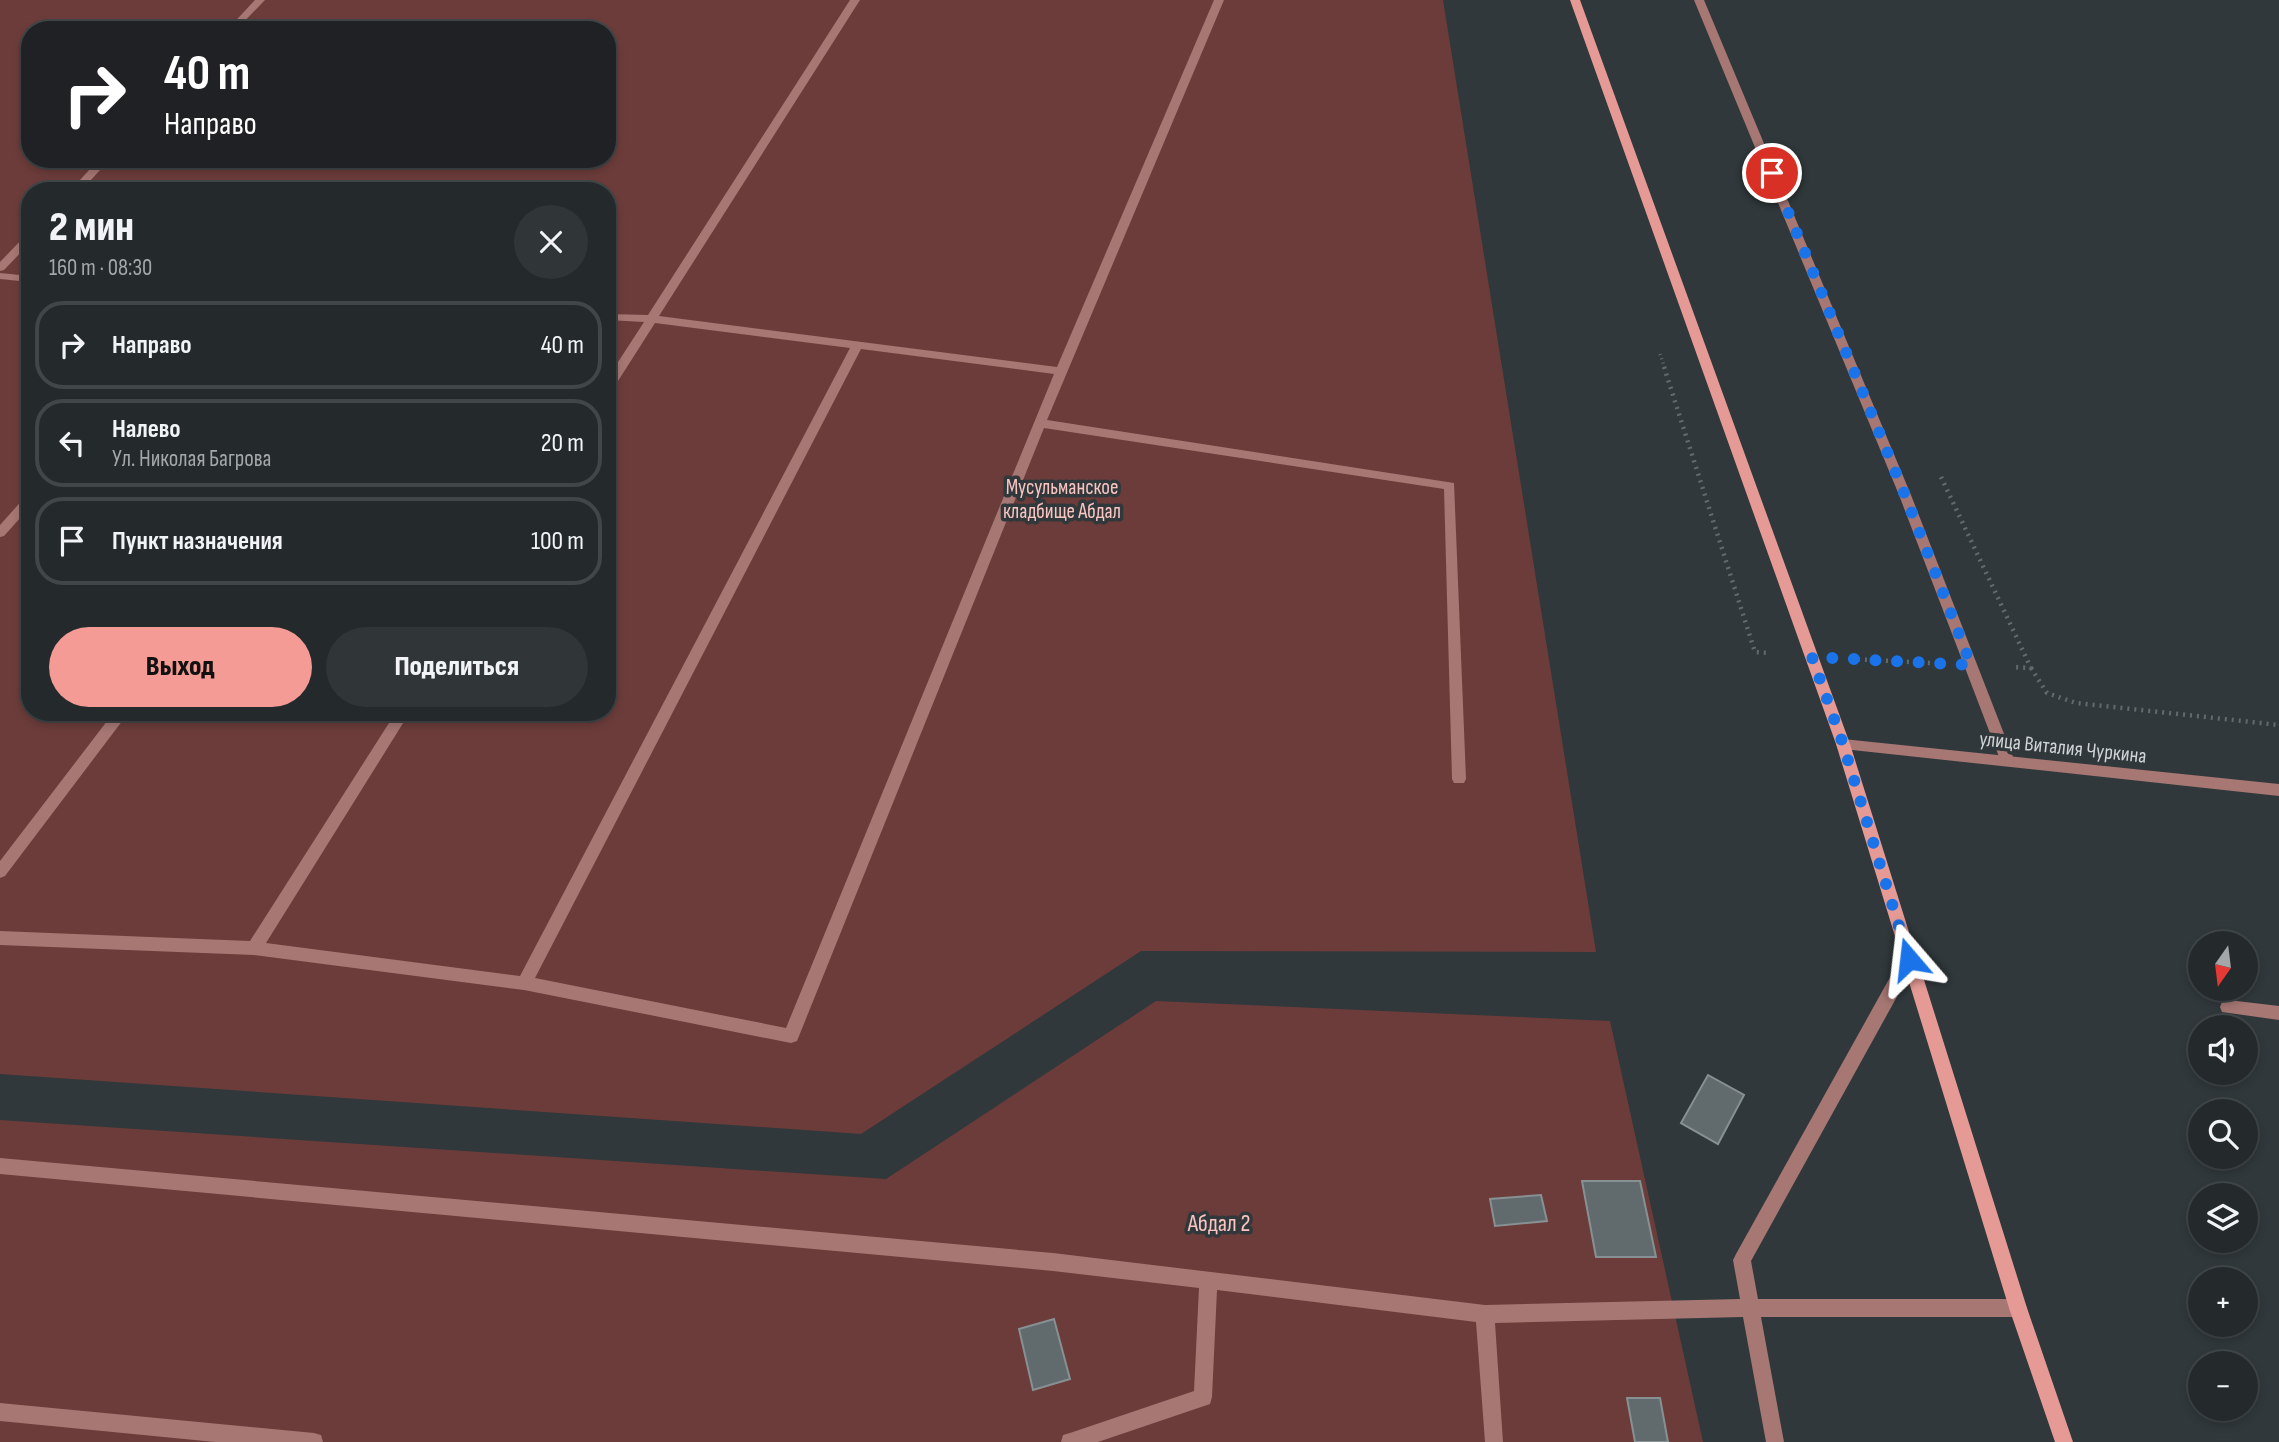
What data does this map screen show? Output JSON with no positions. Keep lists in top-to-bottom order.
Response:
{
  "streets": {
    "street": ["улица Виталия Чуркина"]
  },
  "parks": ["Мусульманское кладбище Абдал", "Абдал 2"],
  "north": "bottom",
  "page": {
    "turn": ["40 m", "Направо"],
    "heading": ["2 мин", "160 m · 08:30"],
    "list": [
      {
        "name": "Направо",
        "value": "40 m"
      },
      {
        "name": "Налево",
        "note": "Ул. Николая Багрова",
        "value": "20 m"
      },
      {
        "name": "Пункт назначения",
        "value": "100 m"
      }
    ],
    "buttons": ["Выход", "Поделиться"],
    "map_buttons": ["+", "−"]
  }
}
